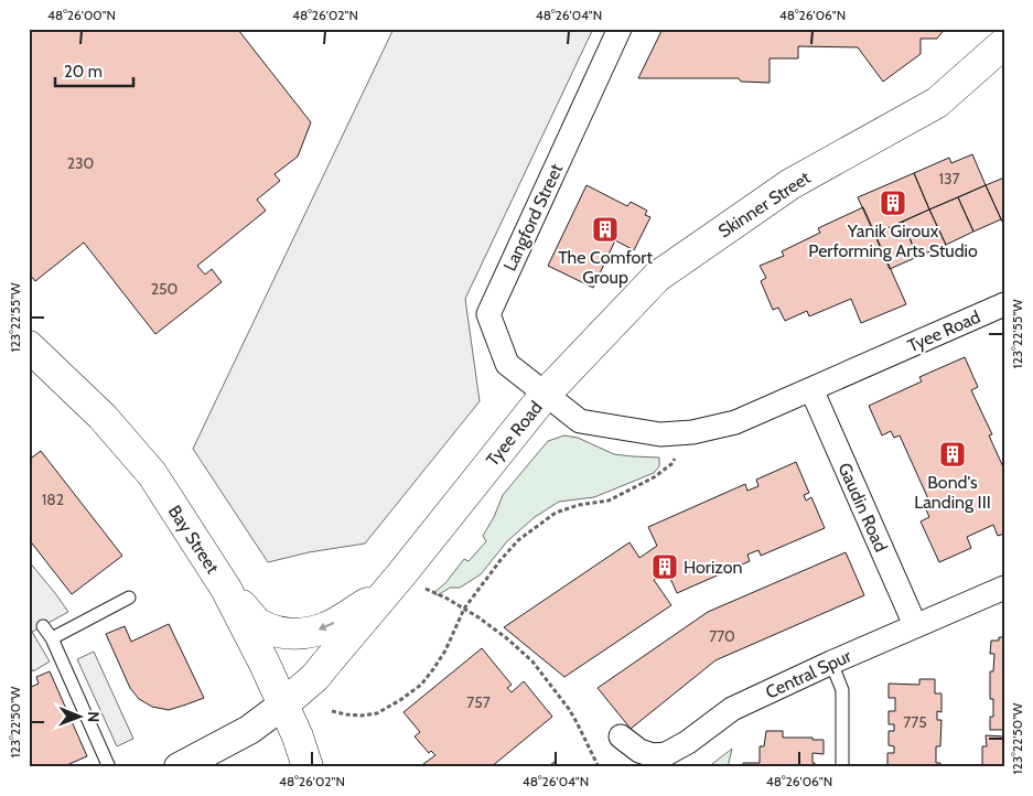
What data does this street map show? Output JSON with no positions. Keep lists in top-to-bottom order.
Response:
{
  "streets": {
    "main road": ["Skinner Street", "Tyee Road", "Bay Street"],
    "street": ["Langford Street", "Gaudin Road", "Central Spur"]
  },
  "crossings": [
    ["Skinner Street", "Langford Street"],
    ["Skinner Street", "Tyee Road"],
    ["Langford Street", "Tyee Road"],
    ["Tyee Road", "Gaudin Road"],
    ["Tyee Road", "Bay Street"],
    ["Gaudin Road", "Central Spur"]
  ],
  "places": {
    "building": [
      "Yanik Giroux Performing Arts Studio",
      "The Comfort Group",
      "Bond's Landing III",
      "Horizon"
    ]
  },
  "house_numbers": [
    "230",
    "137",
    "250",
    "182",
    "770",
    "757",
    "775"
  ],
  "scale_bar": "20 m",
  "north": "right",
  "coordinates": [
    "48°26'00\"N",
    "48°26'02\"N",
    "48°26'04\"N",
    "48°26'06\"N",
    "123°22'55\"W",
    "123°22'50\"W"
  ]
}
